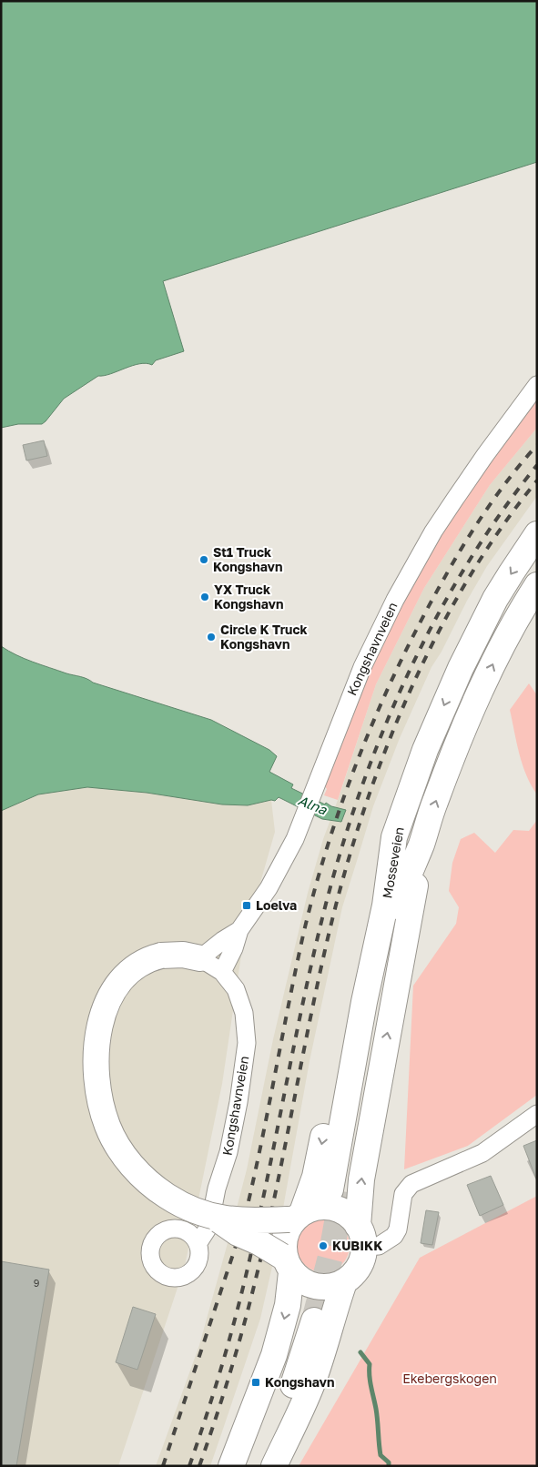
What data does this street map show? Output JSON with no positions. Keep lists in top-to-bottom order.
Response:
{
  "streets": {
    "highway": ["Mosseveien"],
    "street": ["Kongshavnveien"]
  },
  "water": ["Alna"],
  "parks": ["Ekebergskogen"],
  "places": {
    "other": [
      "St1 Truck Kongshavn",
      "YX Truck Kongshavn",
      "Circle K Truck Kongshavn",
      "KUBIKK"
    ],
    "transit": ["Loelva", "Kongshavn"]
  },
  "house_numbers": ["9"]
}
